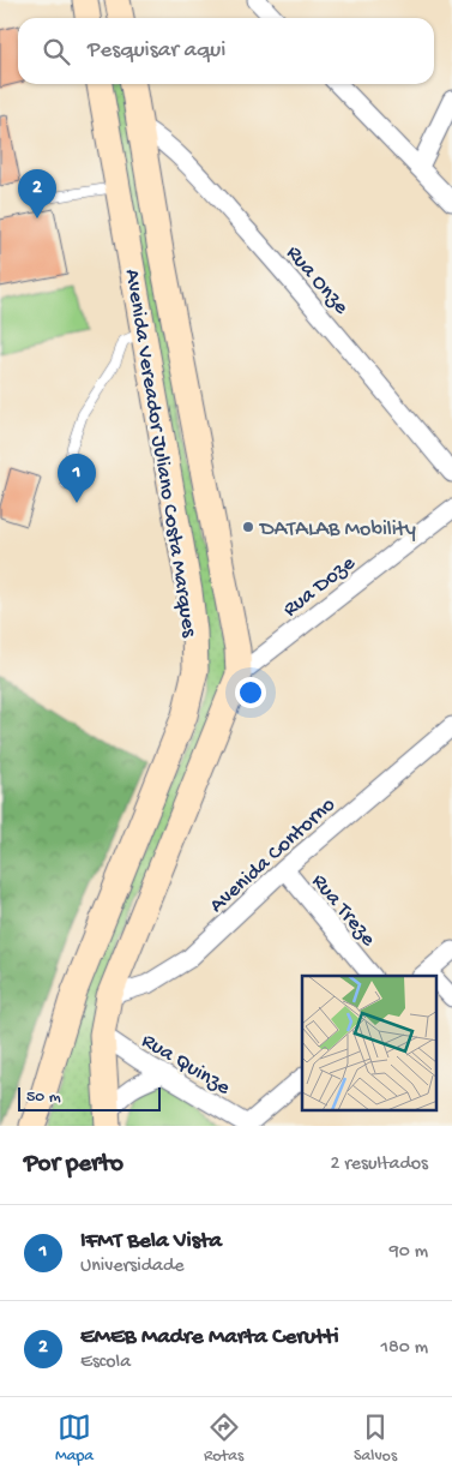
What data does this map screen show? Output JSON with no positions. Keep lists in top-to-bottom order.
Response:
{
  "streets": {
    "main road": ["Avenida Vereador Juliano Costa Marques"],
    "street": [
      "Rua Onze",
      "Rua Doze",
      "Avenida Contorno",
      "Rua Treze",
      "Rua Quinze"
    ]
  },
  "crossings": [
    ["Rua Onze", "Avenida Vereador Juliano Costa Marques"],
    ["Avenida Vereador Juliano Costa Marques", "Rua Doze"],
    ["Avenida Vereador Juliano Costa Marques", "Avenida Contorno"],
    ["Avenida Vereador Juliano Costa Marques", "Rua Quinze"],
    ["Avenida Contorno", "Rua Treze"]
  ],
  "places": ["DATALAB Mobility"],
  "scale_bar": "50 m",
  "page": {
    "search": "Pesquisar aqui",
    "pins": ["2", "1"],
    "scale": "50 m",
    "heading": ["Por perto", "2 resultados"],
    "list": [
      {
        "mark": "1",
        "name": "IFMT Bela Vista",
        "note": "Universidade",
        "value": "90 m"
      },
      {
        "mark": "2",
        "name": "EMEB Madre Marta Cerutti",
        "note": "Escola",
        "value": "180 m"
      }
    ],
    "nav": ["Mapa", "Rotas", "Salvos"]
  }
}
